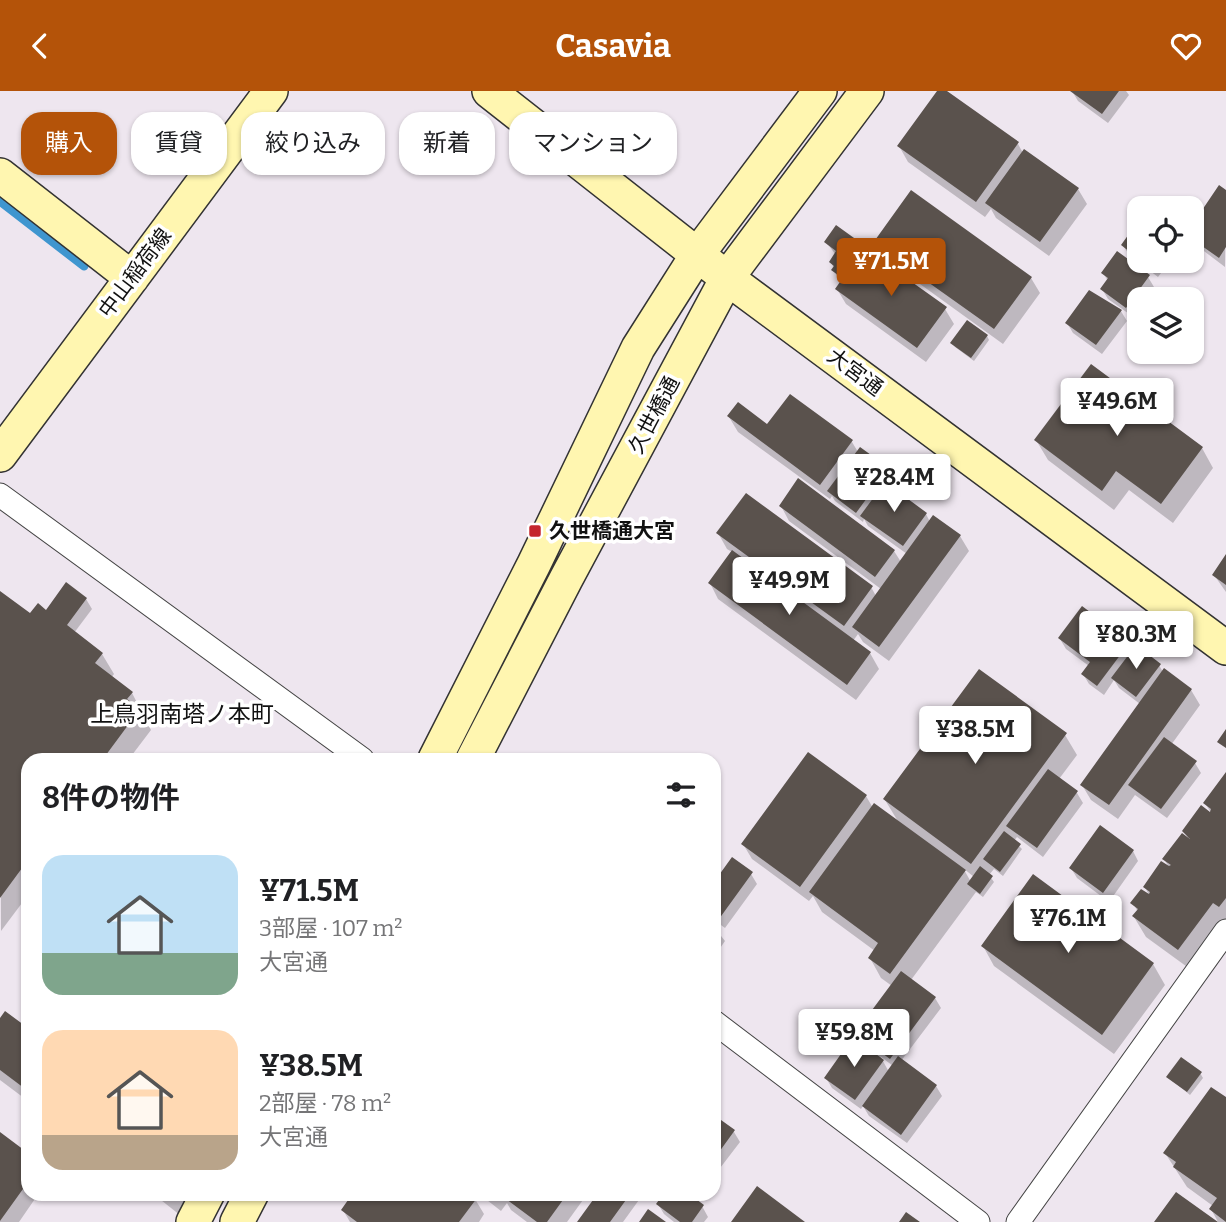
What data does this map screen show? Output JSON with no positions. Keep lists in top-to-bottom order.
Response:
{
  "streets": {
    "street": ["中山稲荷線", "大宮通", "久世橋通"]
  },
  "crossings": [
    ["大宮通", "久世橋通"]
  ],
  "districts": ["上鳥羽南塔ノ本町"],
  "places": {
    "transit": ["久世橋通大宮"]
  },
  "page": {
    "header": "Casavia",
    "chip": [
      "購入",
      "賃貸",
      "絞り込み",
      "新着",
      "マンション"
    ],
    "price": [
      "¥71.5M",
      "¥49.6M",
      "¥28.4M",
      "¥49.9M",
      "¥80.3M",
      "¥38.5M",
      "¥76.1M",
      "¥59.8M"
    ],
    "heading": "8件の物件",
    "list": [
      {
        "name": "¥71.5M",
        "note": "3部屋 · 107 m² · 大宮通"
      },
      {
        "name": "¥38.5M",
        "note": "2部屋 · 78 m² · 大宮通"
      }
    ]
  }
}
